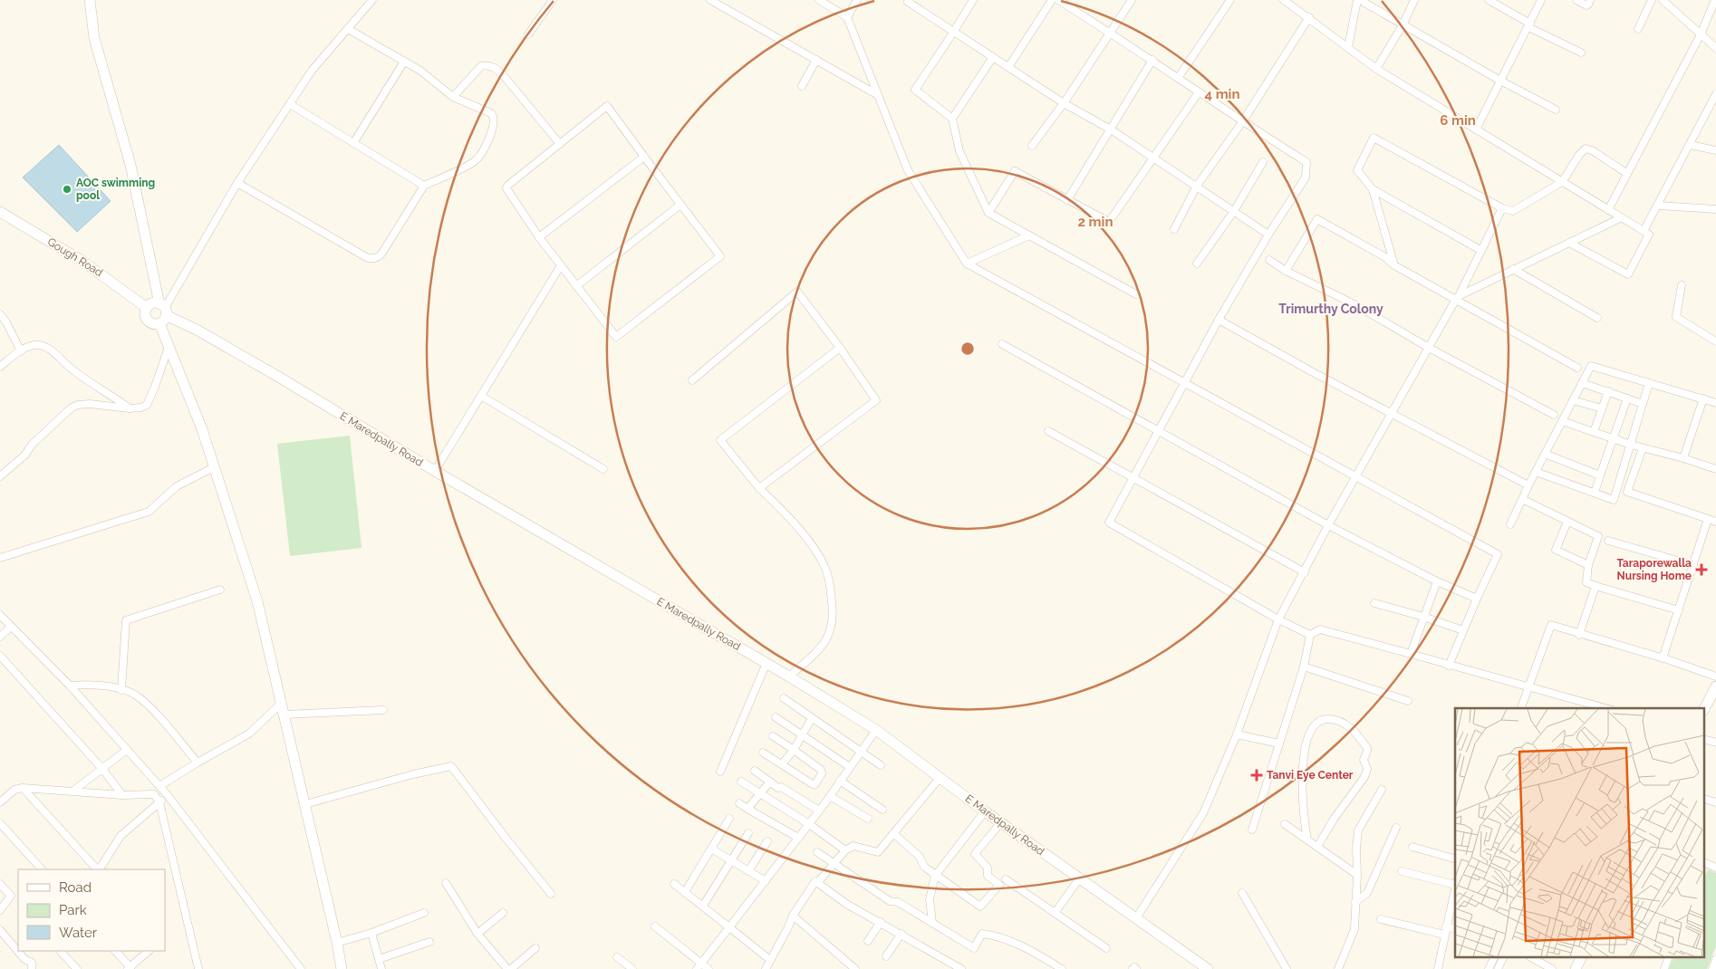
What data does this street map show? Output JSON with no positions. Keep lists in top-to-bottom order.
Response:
{
  "streets": {
    "main road": ["Gough Road", "E Maredpally Road"]
  },
  "districts": ["Trimurthy Colony"],
  "places": {
    "other": ["AOC swimming pool"],
    "health": ["Taraporewalla Nursing Home", "Tanvi Eye Center"]
  },
  "legend": ["Road", "Park", "Water"],
  "rings": ["4 min", "6 min", "2 min"]
}
